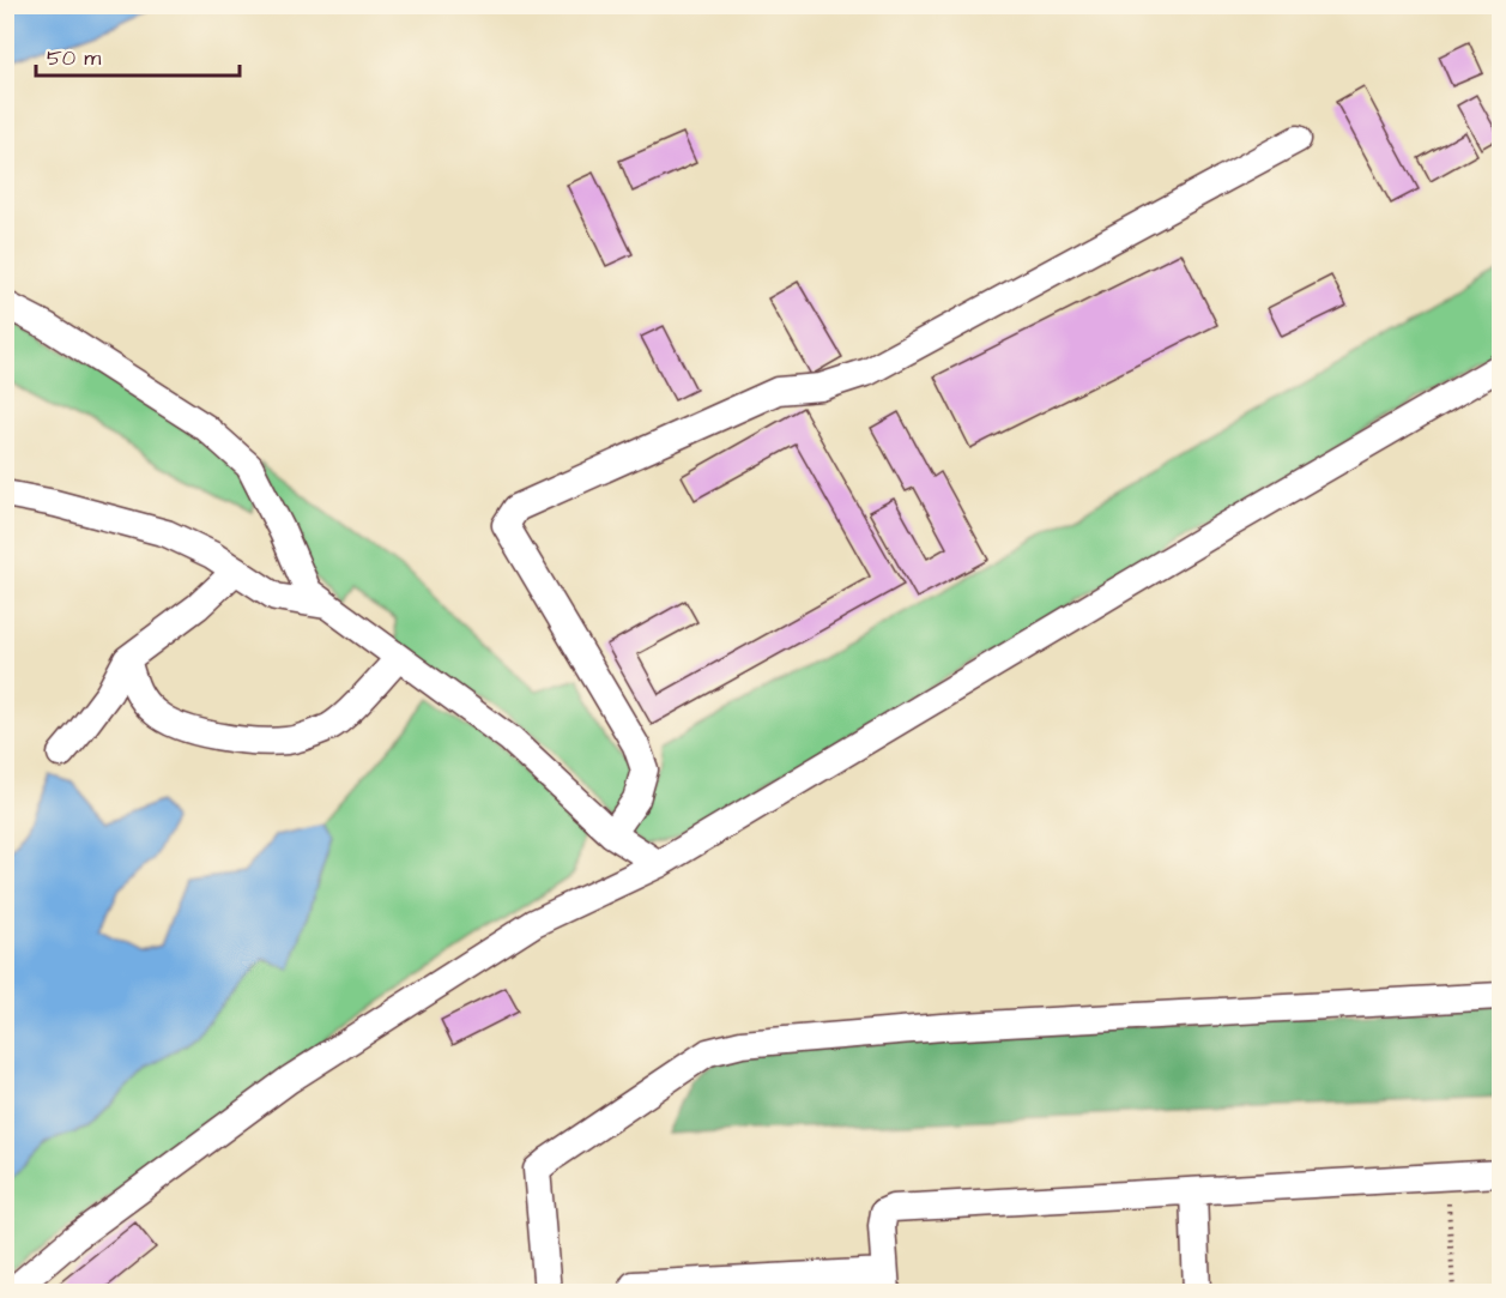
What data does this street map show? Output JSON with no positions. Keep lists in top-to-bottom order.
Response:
{
  "scale_bar": "50 m"
}
